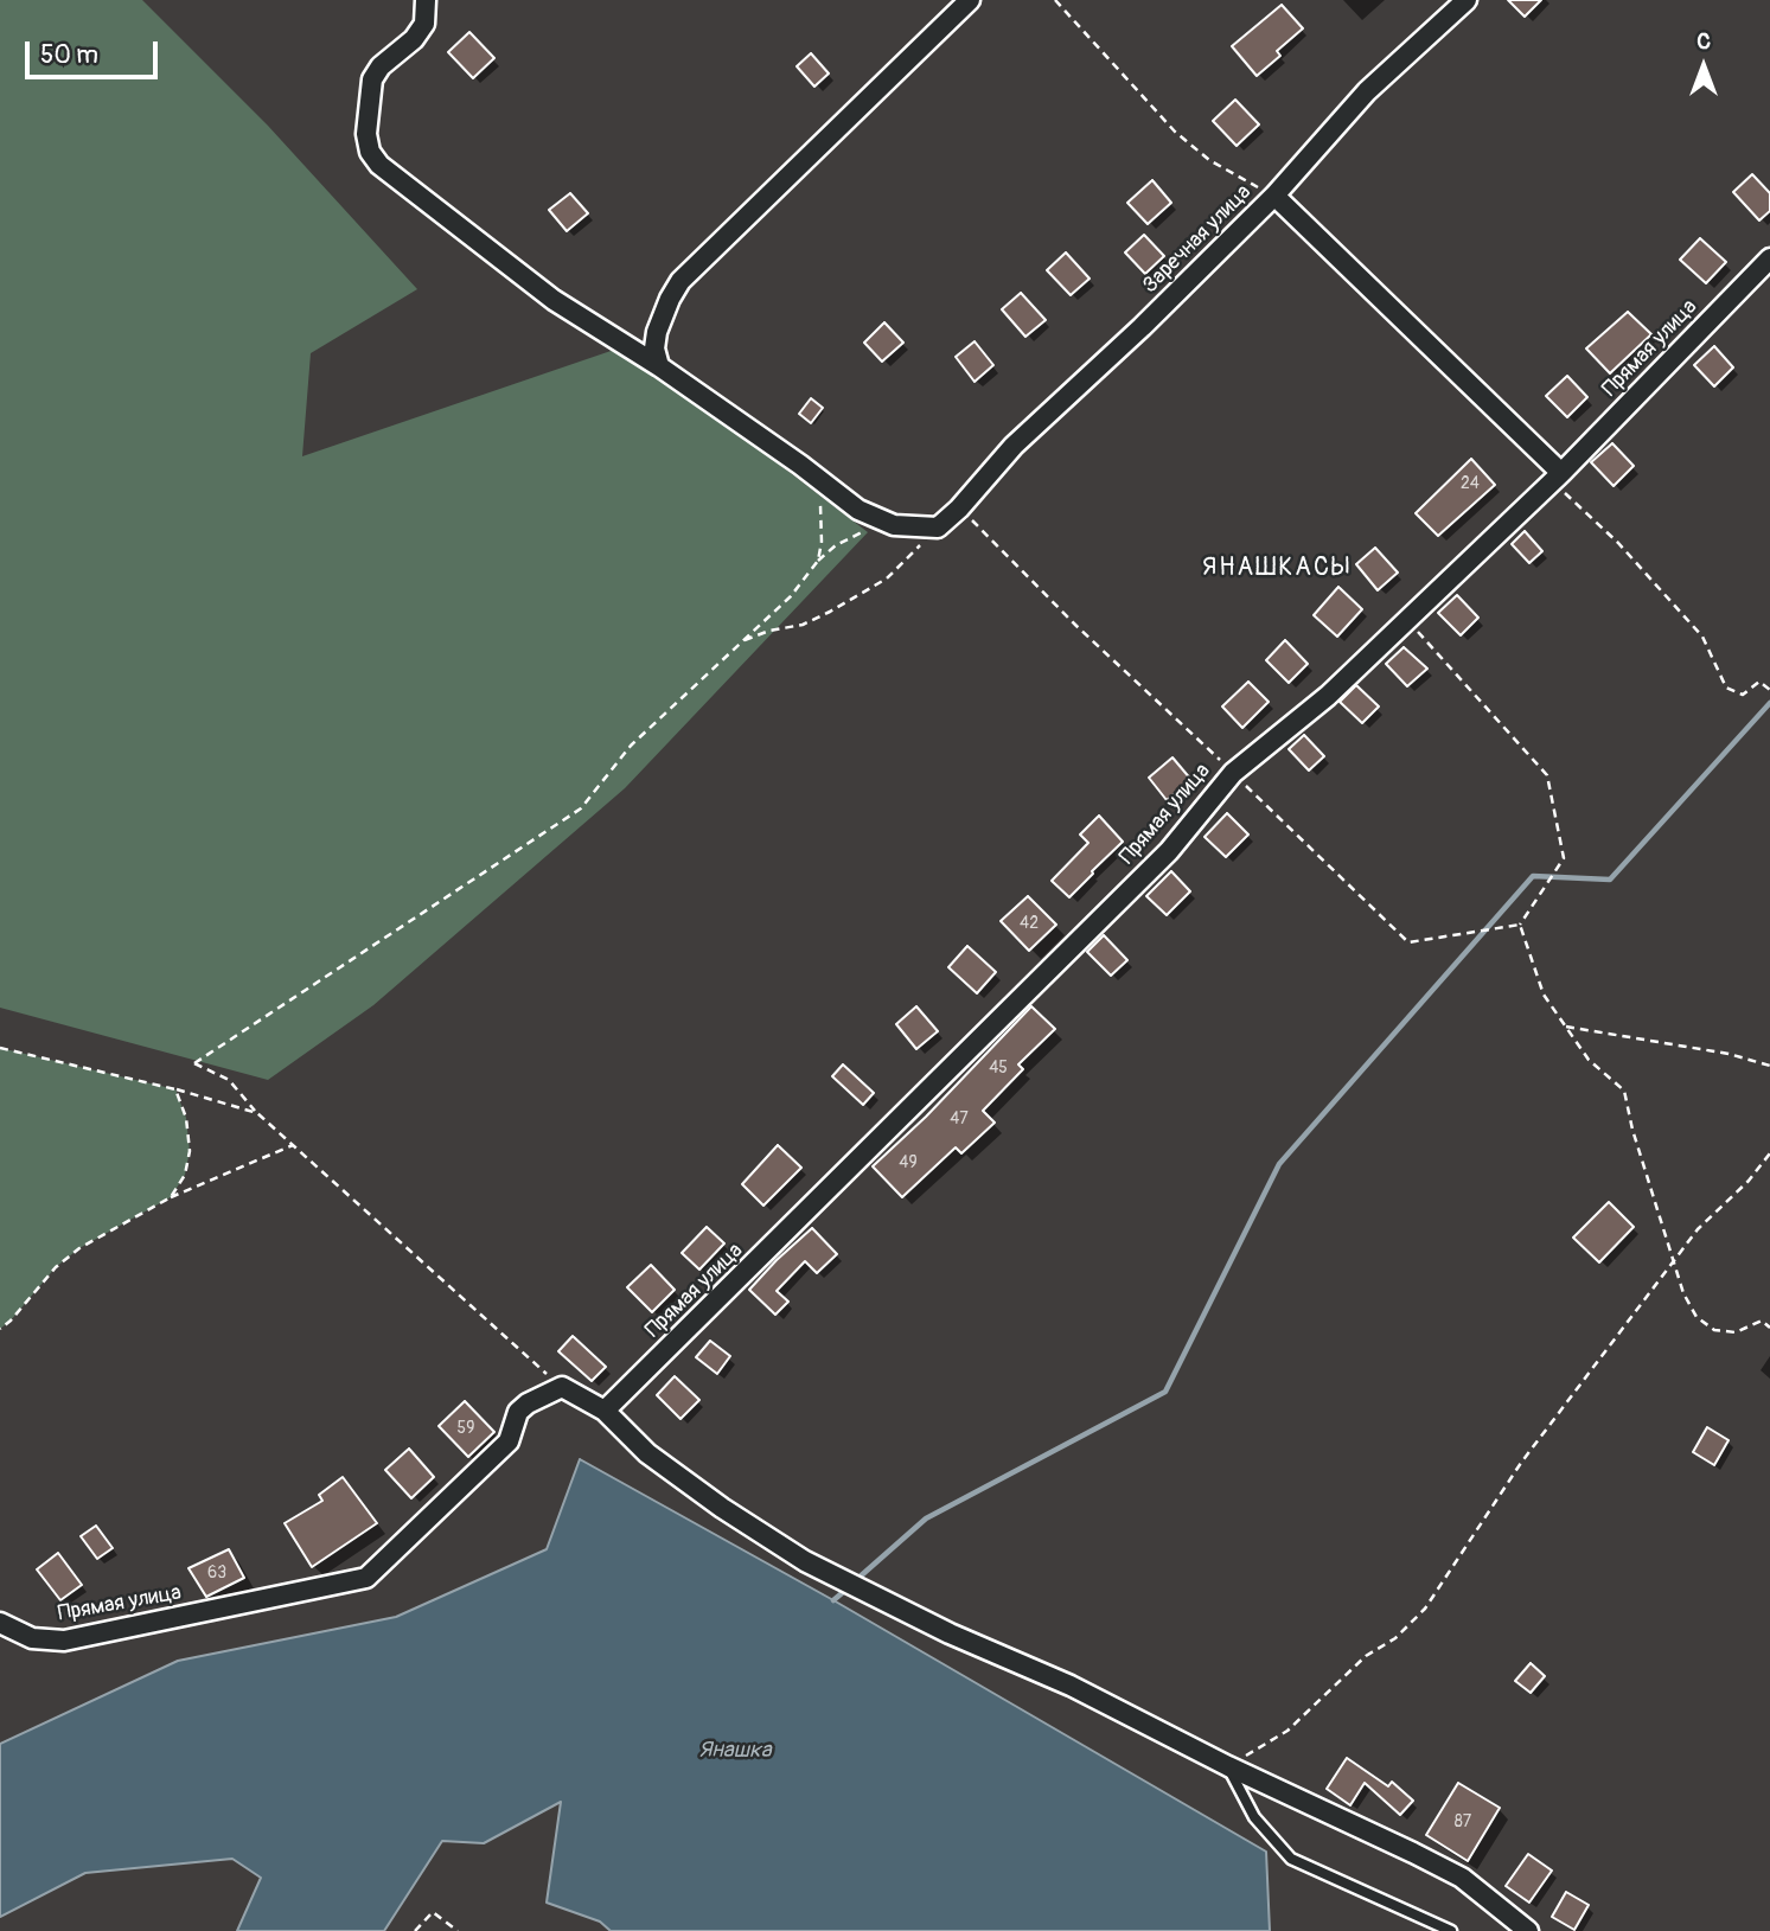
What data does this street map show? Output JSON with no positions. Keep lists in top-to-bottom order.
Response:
{
  "streets": {
    "street": ["Заречная улица", "Прямая улица"]
  },
  "districts": ["ЯНАШКАСЫ"],
  "water": ["Янашка"],
  "house_numbers": [
    "24",
    "42",
    "45",
    "47",
    "49",
    "59",
    "63",
    "87"
  ],
  "scale_bar": "50 m",
  "north": "top"
}
